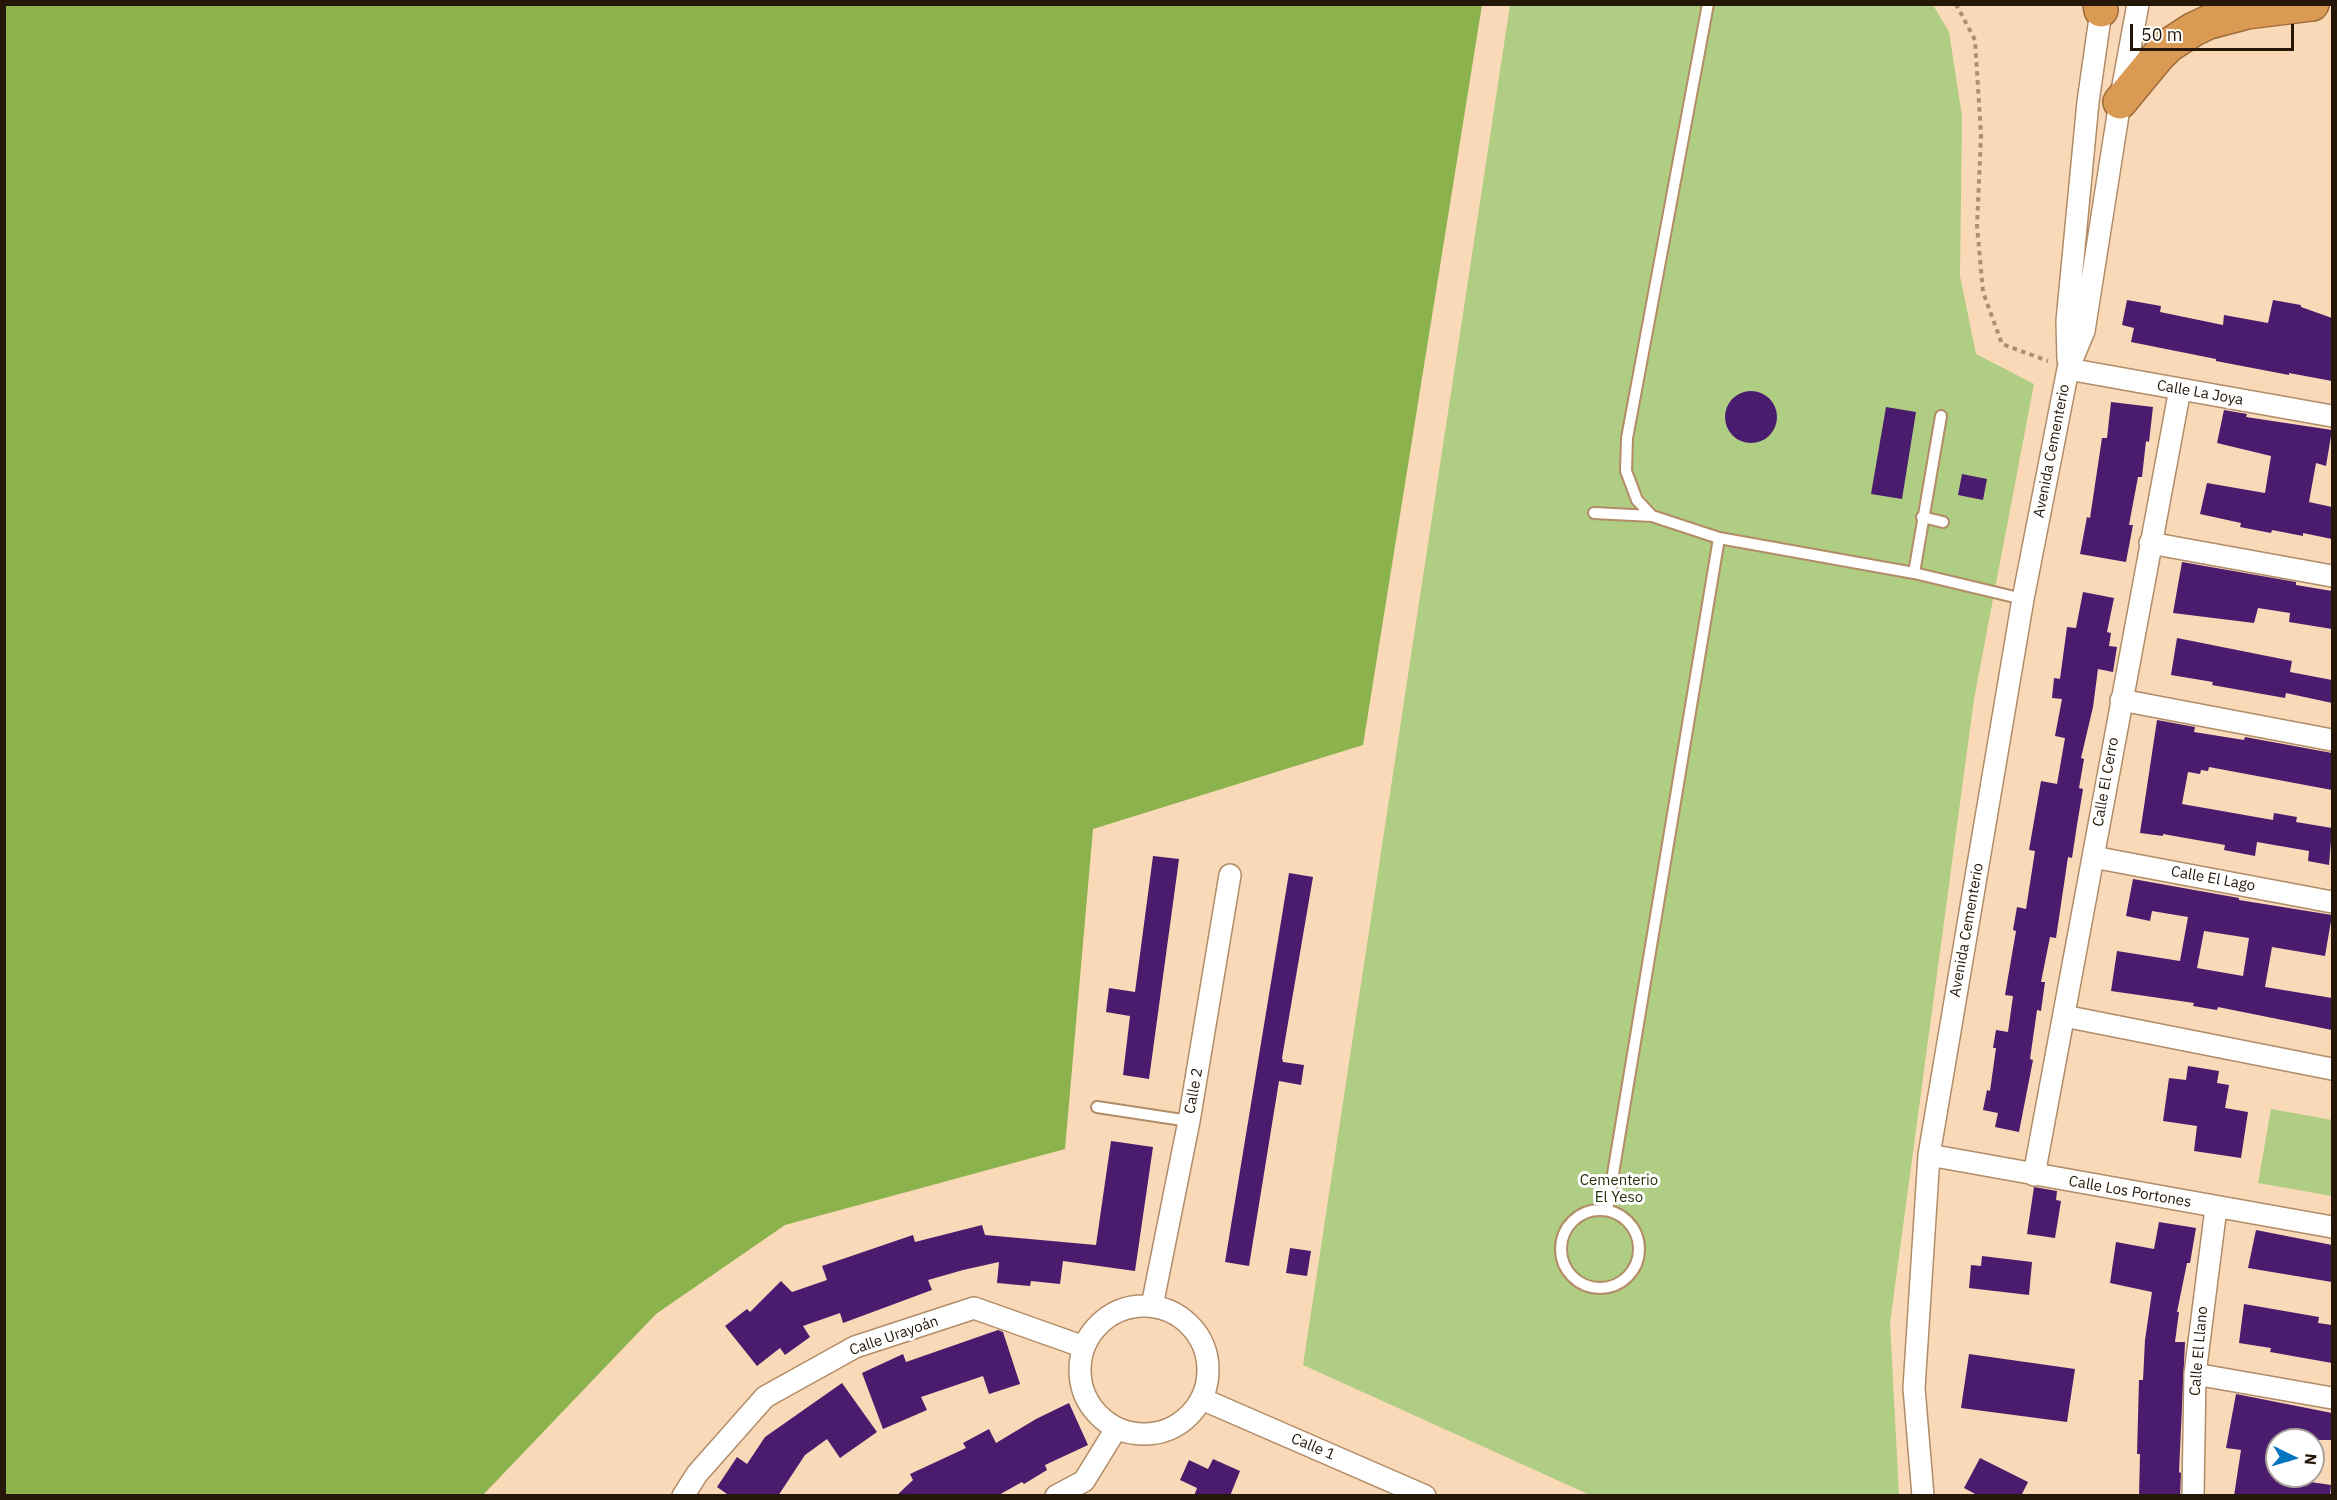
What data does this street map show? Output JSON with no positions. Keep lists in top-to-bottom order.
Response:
{
  "streets": {
    "street": [
      "Calle La Joya",
      "Avenida Cementerio",
      "Calle El Cerro",
      "Calle El Lago",
      "Calle 2",
      "Calle Los Portones",
      "Calle Urayoán",
      "Calle El Llano",
      "Calle 1"
    ]
  },
  "crossings": [
    ["Calle La Joya", "Avenida Cementerio"],
    ["Calle La Joya", "Calle El Cerro"],
    ["Avenida Cementerio", "Calle Los Portones"],
    ["Calle El Cerro", "Calle El Lago"],
    ["Calle El Cerro", "Calle Los Portones"],
    ["Calle 2", "Calle Urayoán"],
    ["Calle 2", "Calle 1"],
    ["Calle Los Portones", "Calle El Llano"],
    ["Calle Urayoán", "Calle 1"]
  ],
  "parks": ["Cementerio El Yeso"],
  "scale_bar": "50 m",
  "north": "right"
}
